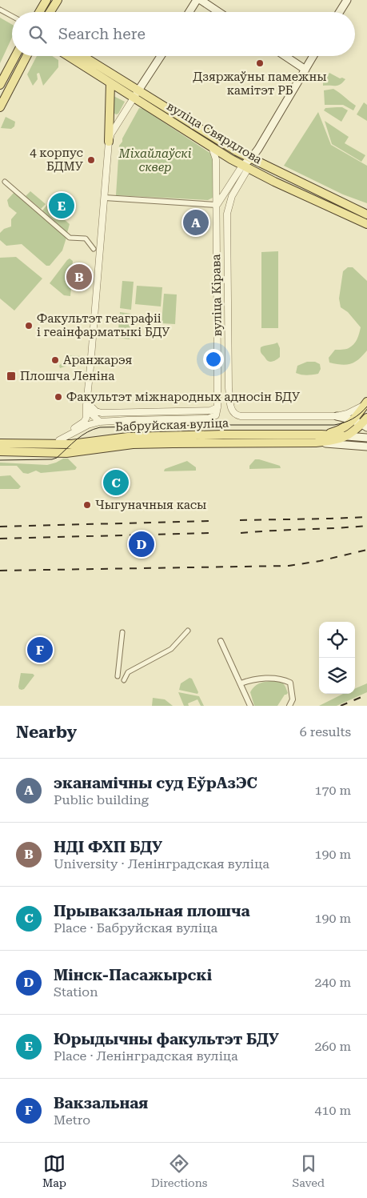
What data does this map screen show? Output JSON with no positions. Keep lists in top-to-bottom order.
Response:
{
  "streets": {
    "main road": ["вуліца Свярдлова", "вуліца Кірава", "Бабруйская вуліца"]
  },
  "crossings": [
    ["вуліца Свярдлова", "вуліца Кірава"]
  ],
  "parks": ["Міхайлаўскі сквер"],
  "places": {
    "other": [
      "Дзяржаўны памежны камітэт РБ",
      "4 корпус БДМУ",
      "Факультэт геаграфіі і геаінфарматыкі БДУ",
      "Аранжарэя",
      "Факультэт міжнародных адносін БДУ",
      "Чыгуначныя касы"
    ],
    "transit": ["Плошча Леніна"]
  },
  "page": {
    "search": "Search here",
    "pins": [
      "E",
      "A",
      "B",
      "C",
      "D",
      "F"
    ],
    "heading": ["Nearby", "6 results"],
    "list": [
      {
        "mark": "A",
        "name": "эканамічны суд ЕўрАзЭС",
        "note": "Public building",
        "value": "170 m"
      },
      {
        "mark": "B",
        "name": "НДІ ФХП БДУ",
        "note": "University · Ленінградская вуліца",
        "value": "190 m"
      },
      {
        "mark": "C",
        "name": "Прывакзальная плошча",
        "note": "Place · Бабруйская вуліца",
        "value": "190 m"
      },
      {
        "mark": "D",
        "name": "Мінск-Пасажырскі",
        "note": "Station",
        "value": "240 m"
      },
      {
        "mark": "E",
        "name": "Юрыдычны факультэт БДУ",
        "note": "Place · Ленінградская вуліца",
        "value": "260 m"
      },
      {
        "mark": "F",
        "name": "Вакзальная",
        "note": "Metro",
        "value": "410 m"
      }
    ],
    "nav": ["Map", "Directions", "Saved"]
  }
}
